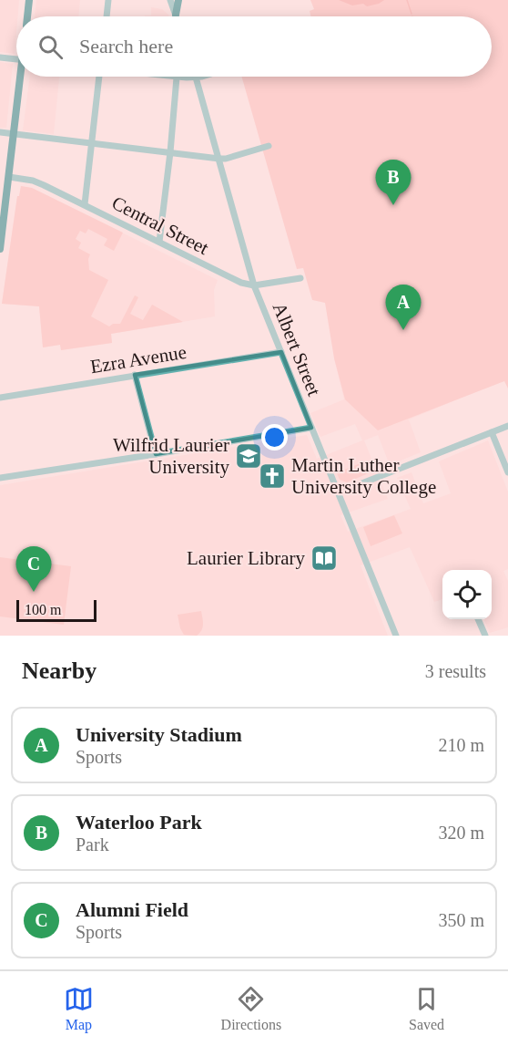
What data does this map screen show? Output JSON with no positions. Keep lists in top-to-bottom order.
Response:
{
  "streets": {
    "street": ["Central Street", "Albert Street", "Ezra Avenue"]
  },
  "crossings": [
    ["Central Street", "Albert Street"],
    ["Albert Street", "Ezra Avenue"]
  ],
  "places": {
    "school or university": ["Wilfrid Laurier University"],
    "church": ["Martin Luther University College"],
    "library": ["Laurier Library"]
  },
  "scale_bar": "100 m",
  "page": {
    "search": "Search here",
    "pins": ["B", "A", "C"],
    "scale": "100 m",
    "heading": ["Nearby", "3 results"],
    "list": [
      {
        "mark": "A",
        "name": "University Stadium",
        "note": "Sports",
        "value": "210 m"
      },
      {
        "mark": "B",
        "name": "Waterloo Park",
        "note": "Park",
        "value": "320 m"
      },
      {
        "mark": "C",
        "name": "Alumni Field",
        "note": "Sports",
        "value": "350 m"
      }
    ],
    "nav": ["Map", "Directions", "Saved"]
  }
}
